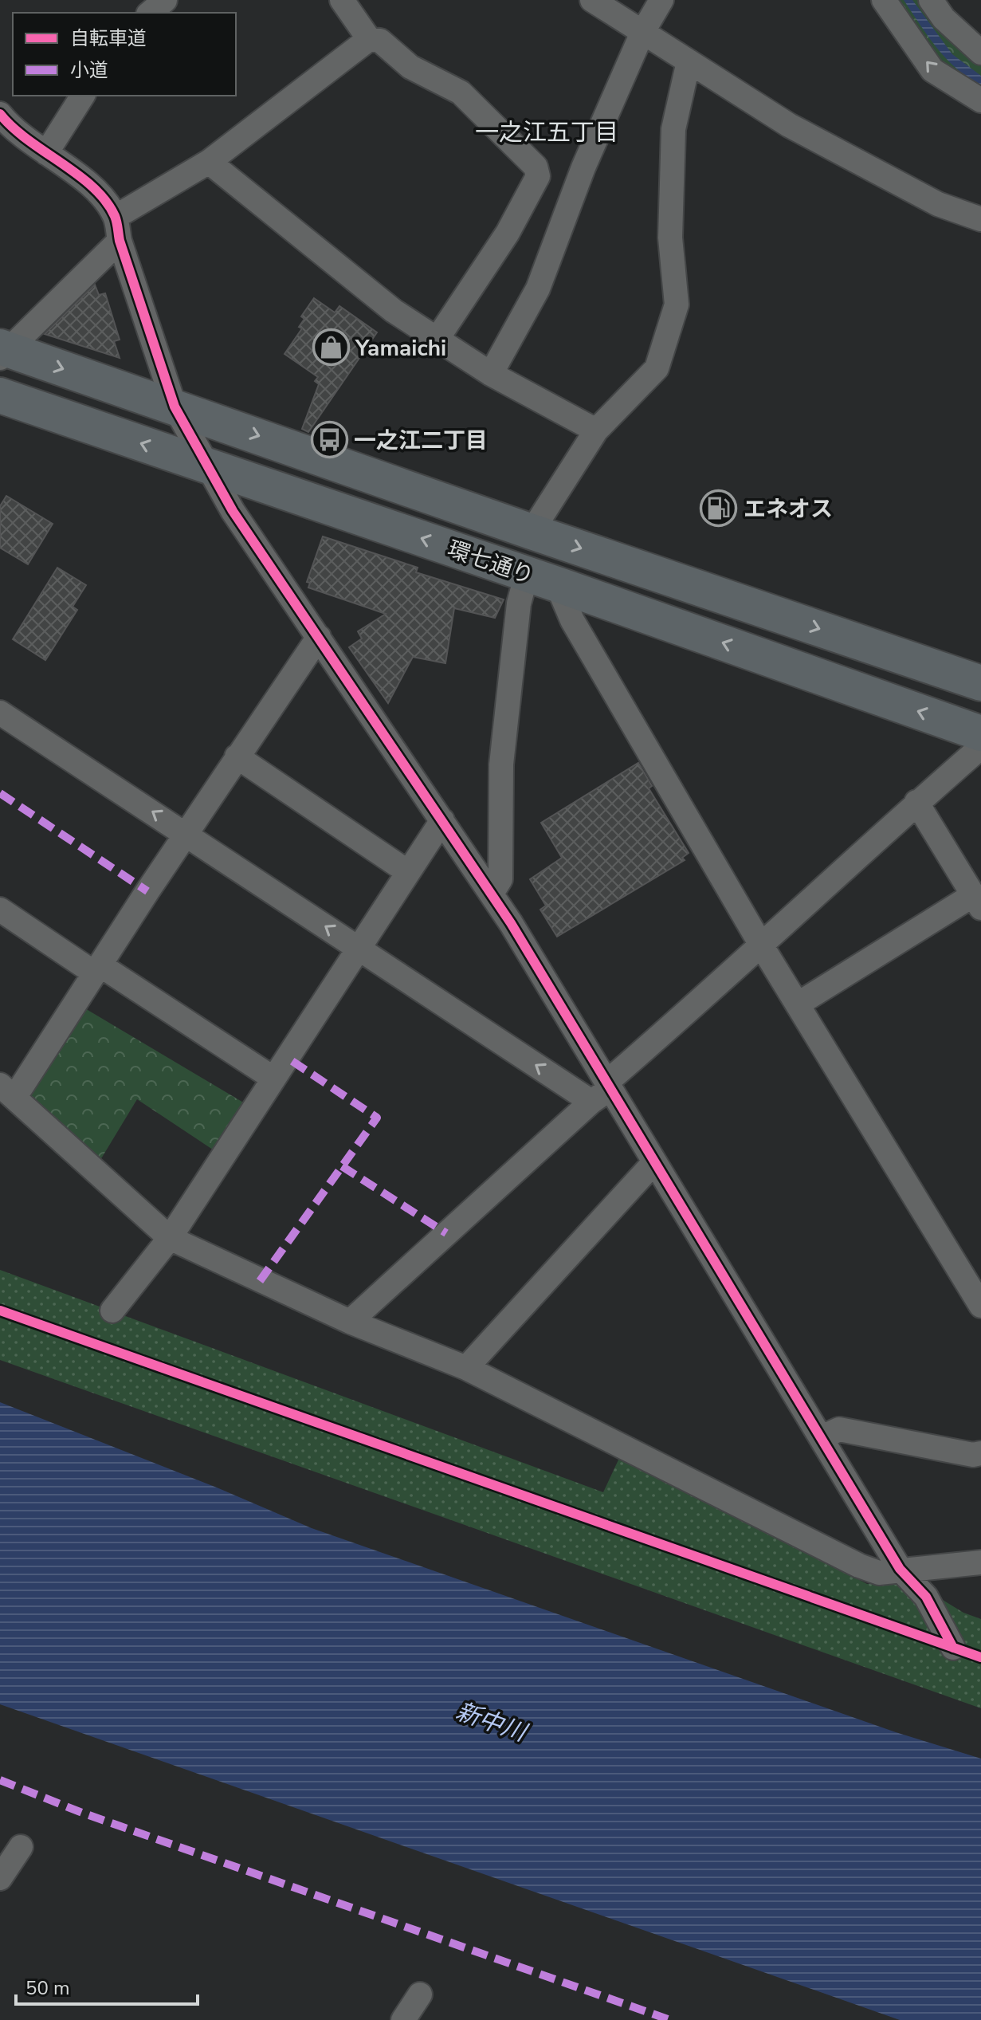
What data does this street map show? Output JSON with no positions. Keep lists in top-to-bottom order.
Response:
{
  "streets": {
    "main road": ["環七通り"]
  },
  "districts": ["一之江五丁目"],
  "water": ["新中川"],
  "places": {
    "shop": ["Yamaichi"],
    "bus stop": ["一之江二丁目"],
    "fuel station": ["エネオス"]
  },
  "legend": ["自転車道", "小道"],
  "scale_bar": "50 m"
}
